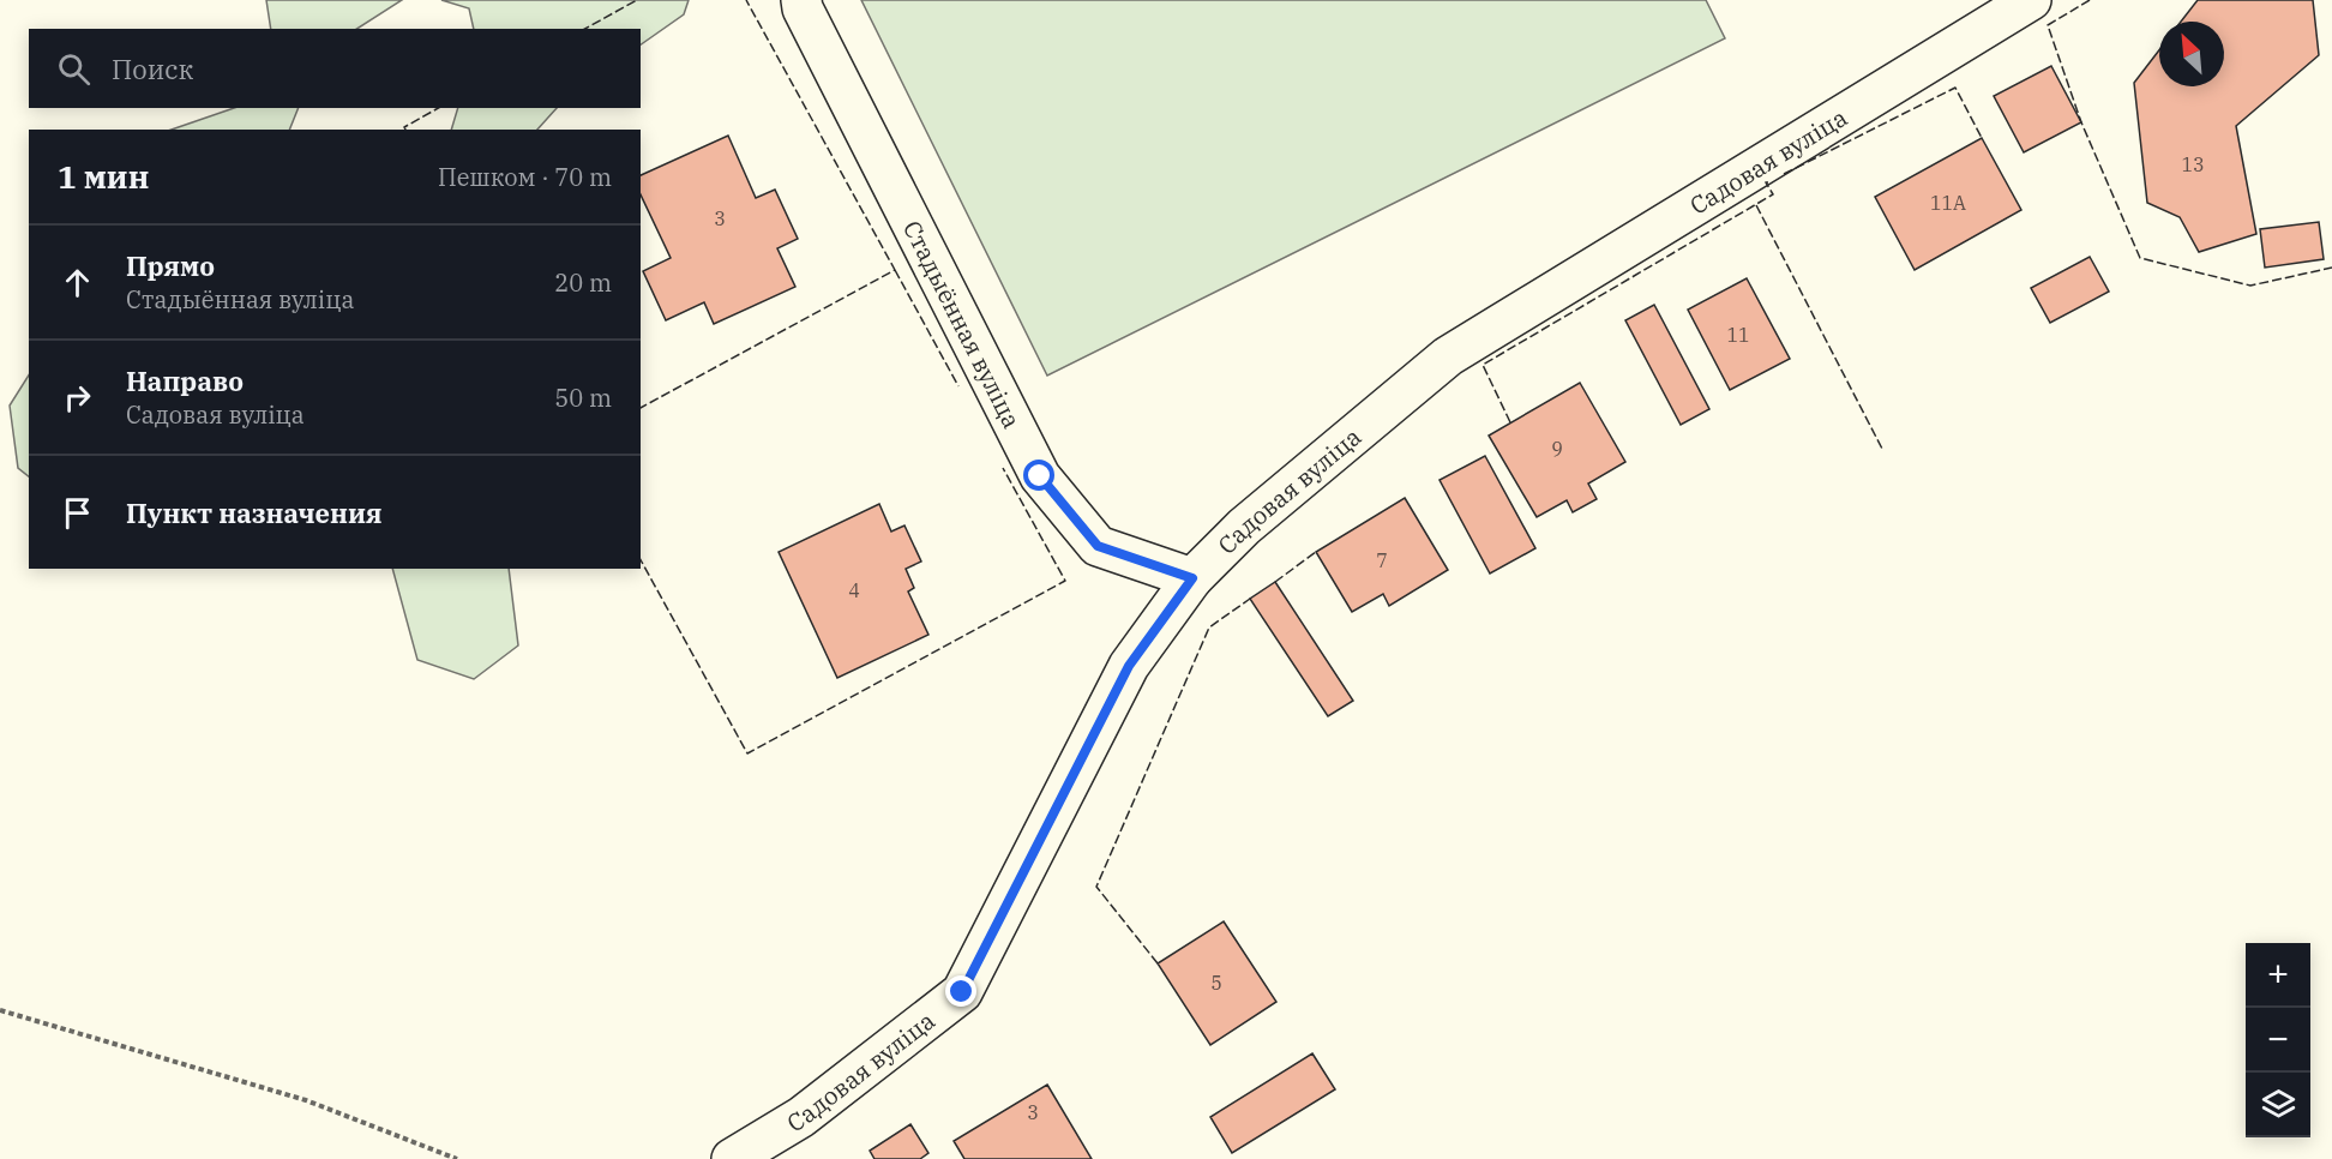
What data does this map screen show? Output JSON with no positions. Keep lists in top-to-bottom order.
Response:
{
  "streets": {
    "street": ["Садовая вуліца", "Стадыённая вуліца"]
  },
  "crossings": [
    ["Садовая вуліца", "Стадыённая вуліца"]
  ],
  "house_numbers": [
    "13",
    "11А",
    "3",
    "11",
    "9",
    "7",
    "4",
    "5",
    "3"
  ],
  "north": "top left",
  "page": {
    "search": "Поиск",
    "heading": ["1 мин", "Пешком · 70 m"],
    "list": [
      ["Прямо", "Стадыённая вуліца", "20 m"],
      ["Направо", "Садовая вуліца", "50 m"],
      "Пункт назначения"
    ],
    "map_buttons": ["+", "−"]
  }
}
